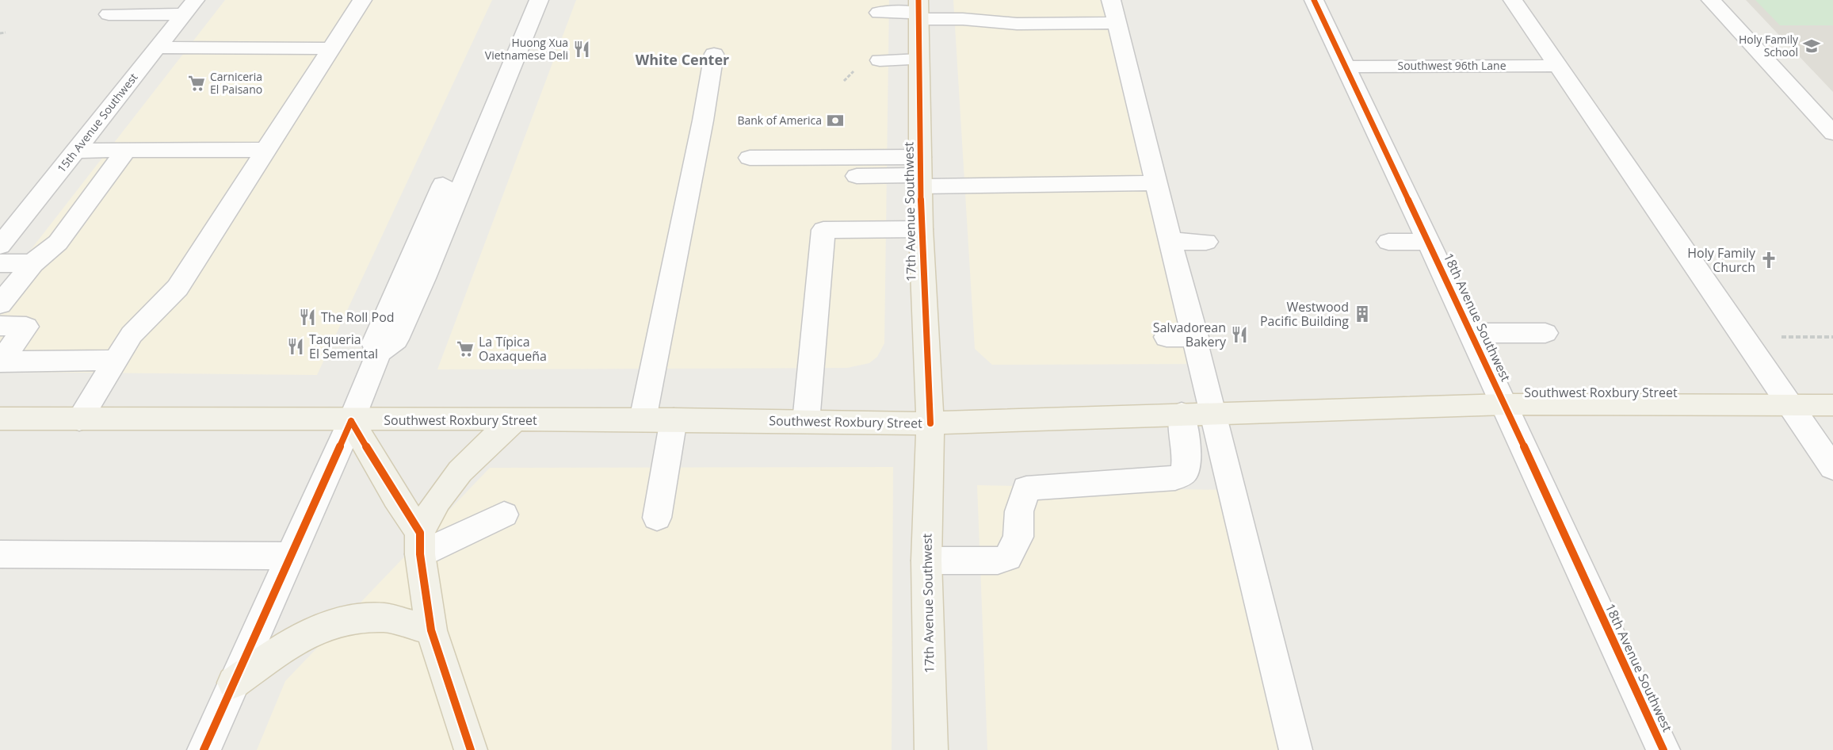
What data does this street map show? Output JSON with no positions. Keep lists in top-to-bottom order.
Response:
{
  "streets": {
    "main road": ["17th Avenue Southwest", "Southwest Roxbury Street"],
    "street": ["Southwest 96th Lane", "15th Avenue Southwest", "18th Avenue Southwest"]
  },
  "crossings": [
    ["Southwest 96th Lane", "18th Avenue Southwest"],
    ["17th Avenue Southwest", "Southwest Roxbury Street"],
    ["18th Avenue Southwest", "Southwest Roxbury Street"]
  ],
  "districts": ["White Center"],
  "places": {
    "school or university": ["Holy Family School"],
    "restaurant": [
      "Huong Xua Vietnamese Deli",
      "The Roll Pod",
      "Salvadorean Bakery",
      "Taqueria El Semental"
    ],
    "supermarket": ["Carniceria El Paisano", "La Típica Oaxaqueña"],
    "bank": ["Bank of America"],
    "church": ["Holy Family Church"],
    "building": ["Westwood Pacific Building"]
  }
}
